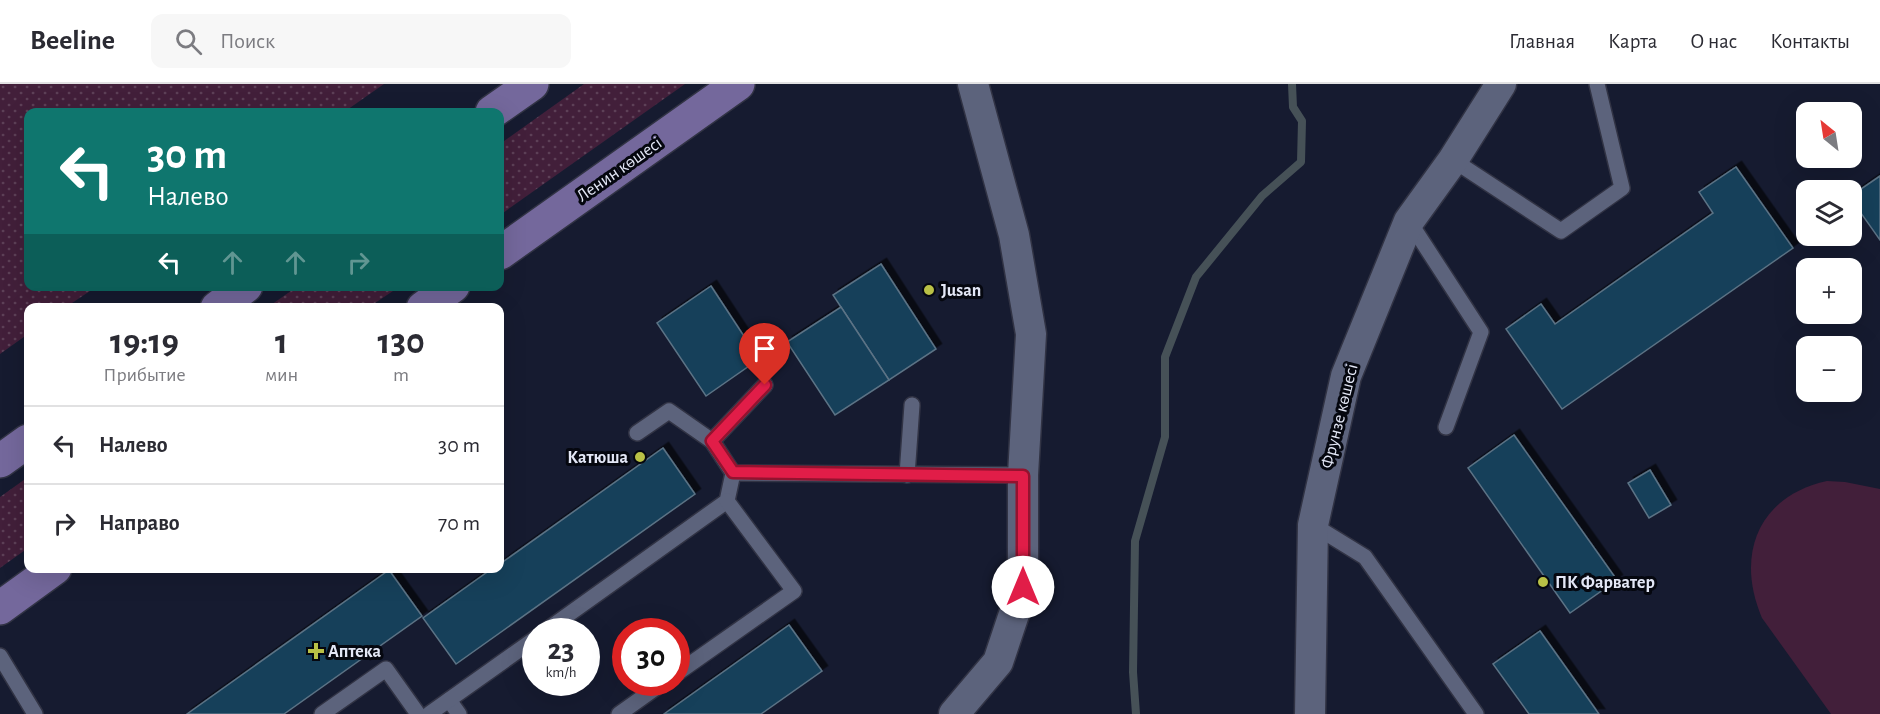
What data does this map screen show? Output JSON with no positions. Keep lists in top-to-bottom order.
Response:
{
  "streets": {
    "main road": ["Ленин көшесі"],
    "street": ["Фрунзе көшесі"]
  },
  "places": {
    "other": ["Jusan", "Катюша", "ПК Фарватер"],
    "health": ["Аптека"]
  },
  "north": "top left",
  "page": {
    "header": "Beeline",
    "search": "Поиск",
    "nav": [
      "Главная",
      "Карта",
      "О нас",
      "Контакты"
    ],
    "map_buttons": ["+", "−"],
    "turn": ["30 m", "Налево"],
    "eta": [
      "19:19",
      "Прибытие",
      "1",
      "мин",
      "130",
      "m"
    ],
    "list": [
      {
        "name": "Налево",
        "value": "30 m"
      },
      {
        "name": "Направо",
        "value": "70 m"
      }
    ],
    "speed": "23 km/h",
    "limit": "30"
  }
}
